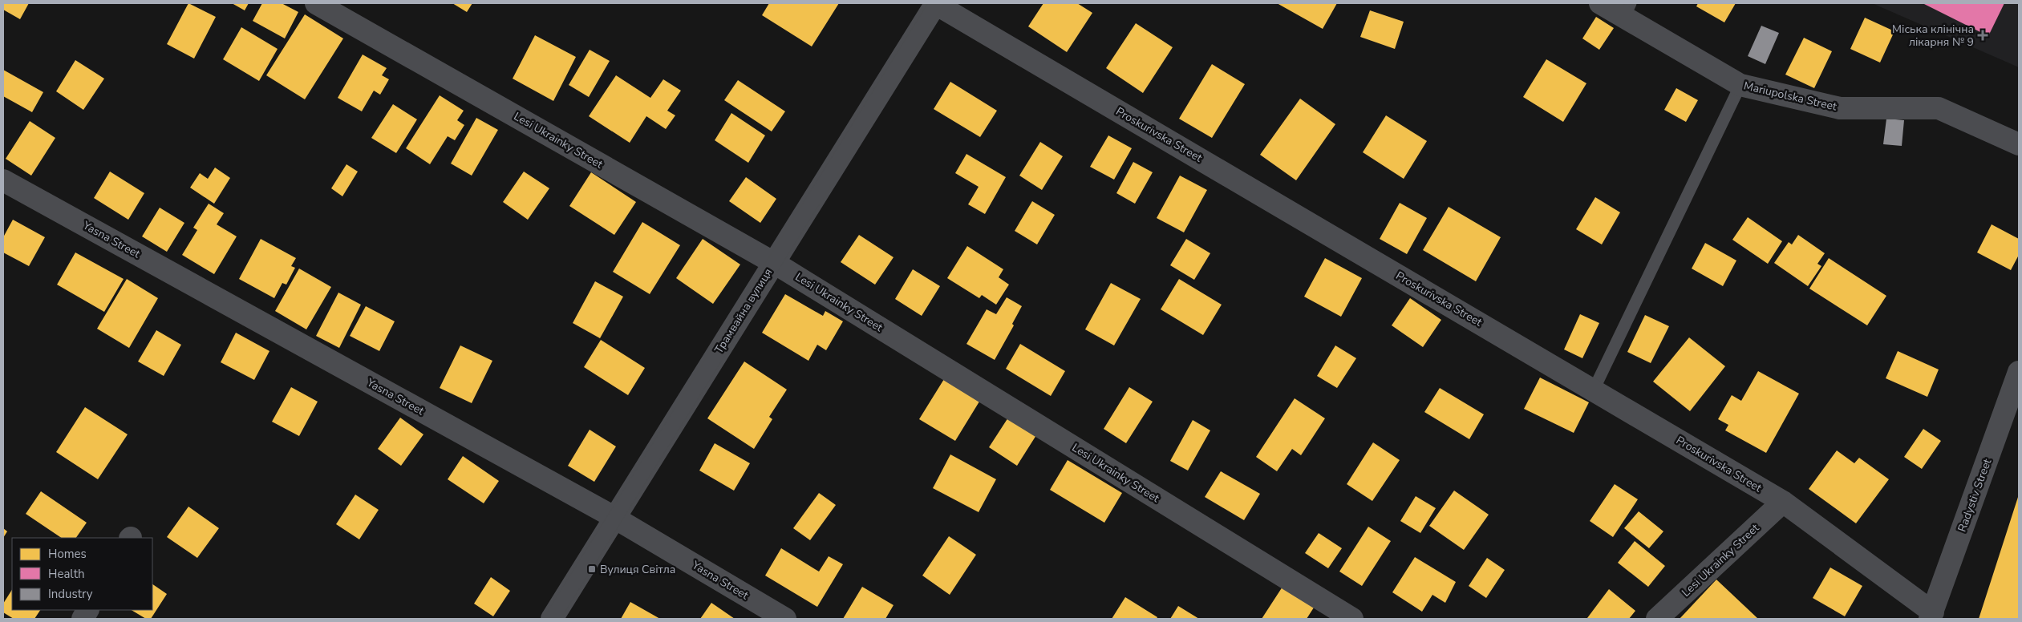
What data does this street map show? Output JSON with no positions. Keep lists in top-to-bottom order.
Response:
{
  "streets": {
    "street": [
      "Mariupolska Street",
      "Proskurivska Street",
      "Lesi Ukrainky Street",
      "Yasna Street",
      "Трамвайна вулиця",
      "Radystiv Street"
    ]
  },
  "crossings": [
    ["Proskurivska Street", "Lesi Ukrainky Street"],
    ["Proskurivska Street", "Трамвайна вулиця"],
    ["Proskurivska Street", "Radystiv Street"],
    ["Lesi Ukrainky Street", "Трамвайна вулиця"],
    ["Yasna Street", "Трамвайна вулиця"]
  ],
  "places": {
    "health": ["Міська клінічна лікарня № 9"],
    "transit": ["Вулиця Світла"]
  },
  "legend": ["Homes", "Health", "Industry"]
}
